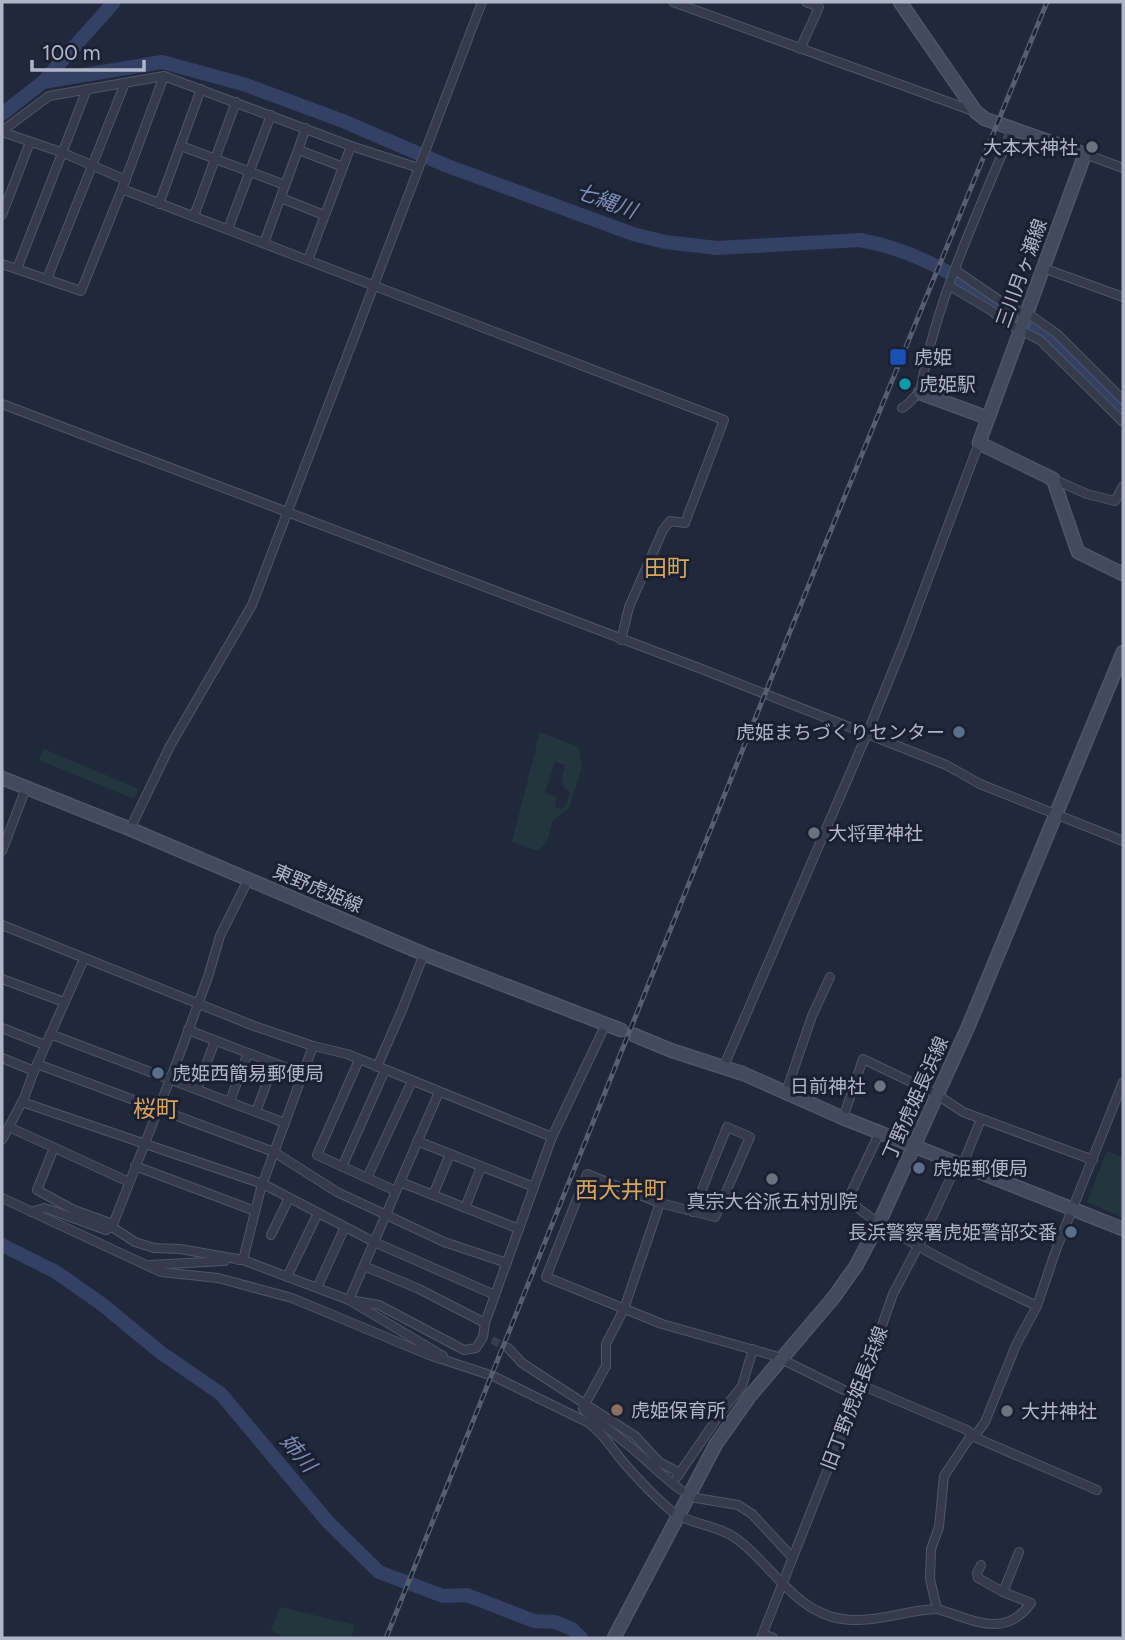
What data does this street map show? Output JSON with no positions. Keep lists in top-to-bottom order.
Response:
{
  "streets": {
    "main road": ["三川月ヶ瀬線", "東野虎姫線", "丁野虎姫長浜線"],
    "street": ["旧丁野虎姫長浜線"]
  },
  "districts": ["田町", "桜町", "西大井町"],
  "water": ["七縄川", "姉川"],
  "places": {
    "other": [
      "大本木神社",
      "虎姫駅",
      "虎姫まちづくりセンター",
      "大将軍神社",
      "虎姫西簡易郵便局",
      "日前神社",
      "虎姫郵便局",
      "真宗大谷派五村別院",
      "長浜警察署虎姫警部交番",
      "虎姫保育所",
      "大井神社"
    ],
    "transit": ["虎姫"]
  },
  "scale_bar": "100 m"
}
